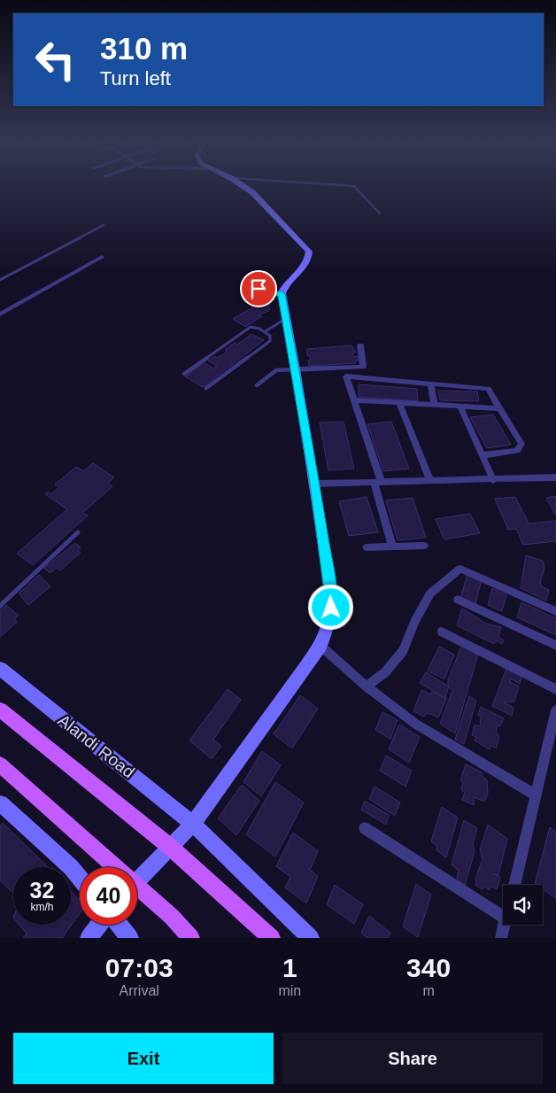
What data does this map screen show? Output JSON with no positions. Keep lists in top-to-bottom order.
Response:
{
  "streets": {
    "street": ["Alandi Road"]
  },
  "page": {
    "turn": ["310 m", "Turn left"],
    "speed": "32 km/h",
    "limit": "40",
    "eta": [
      "07:03",
      "Arrival",
      "1",
      "min",
      "340",
      "m"
    ],
    "buttons": ["Exit", "Share"]
  }
}
